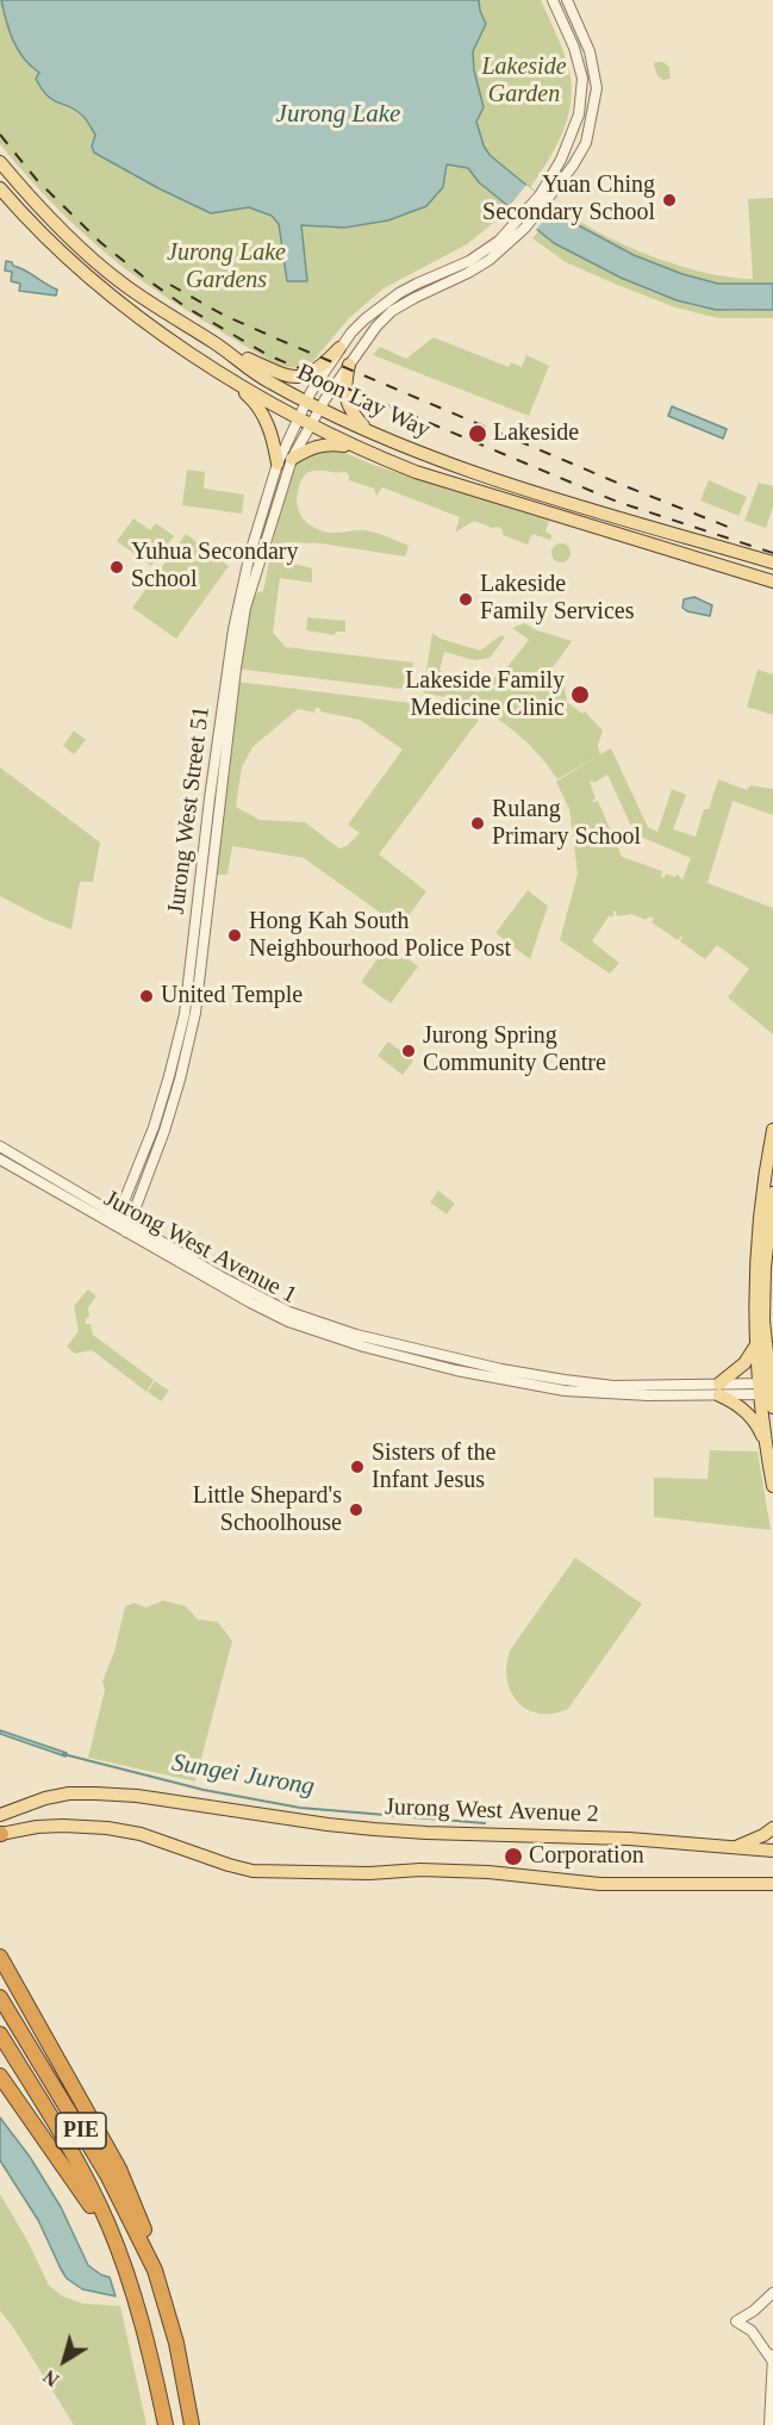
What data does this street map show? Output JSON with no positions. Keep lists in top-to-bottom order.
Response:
{
  "streets": {
    "highway": ["PIE"],
    "main road": ["Boon Lay Way", "Jurong West Avenue 2"],
    "street": ["Jurong West Street 51", "Jurong West Avenue 1"]
  },
  "crossings": [
    ["Boon Lay Way", "Jurong West Street 51"],
    ["Jurong West Street 51", "Jurong West Avenue 1"]
  ],
  "water": ["Jurong Lake", "Sungei Jurong"],
  "parks": ["Lakeside Garden", "Jurong Lake Gardens"],
  "places": [
    "Yuan Ching Secondary School",
    "Lakeside",
    "Yuhua Secondary School",
    "Lakeside Family Services",
    "Lakeside Family Medicine Clinic",
    "Rulang Primary School",
    "Hong Kah South Neighbourhood Police Post",
    "United Temple",
    "Jurong Spring Community Centre",
    "Sisters of the Infant Jesus",
    "Little Shepard's Schoolhouse",
    "Corporation"
  ],
  "north": "bottom left"
}
